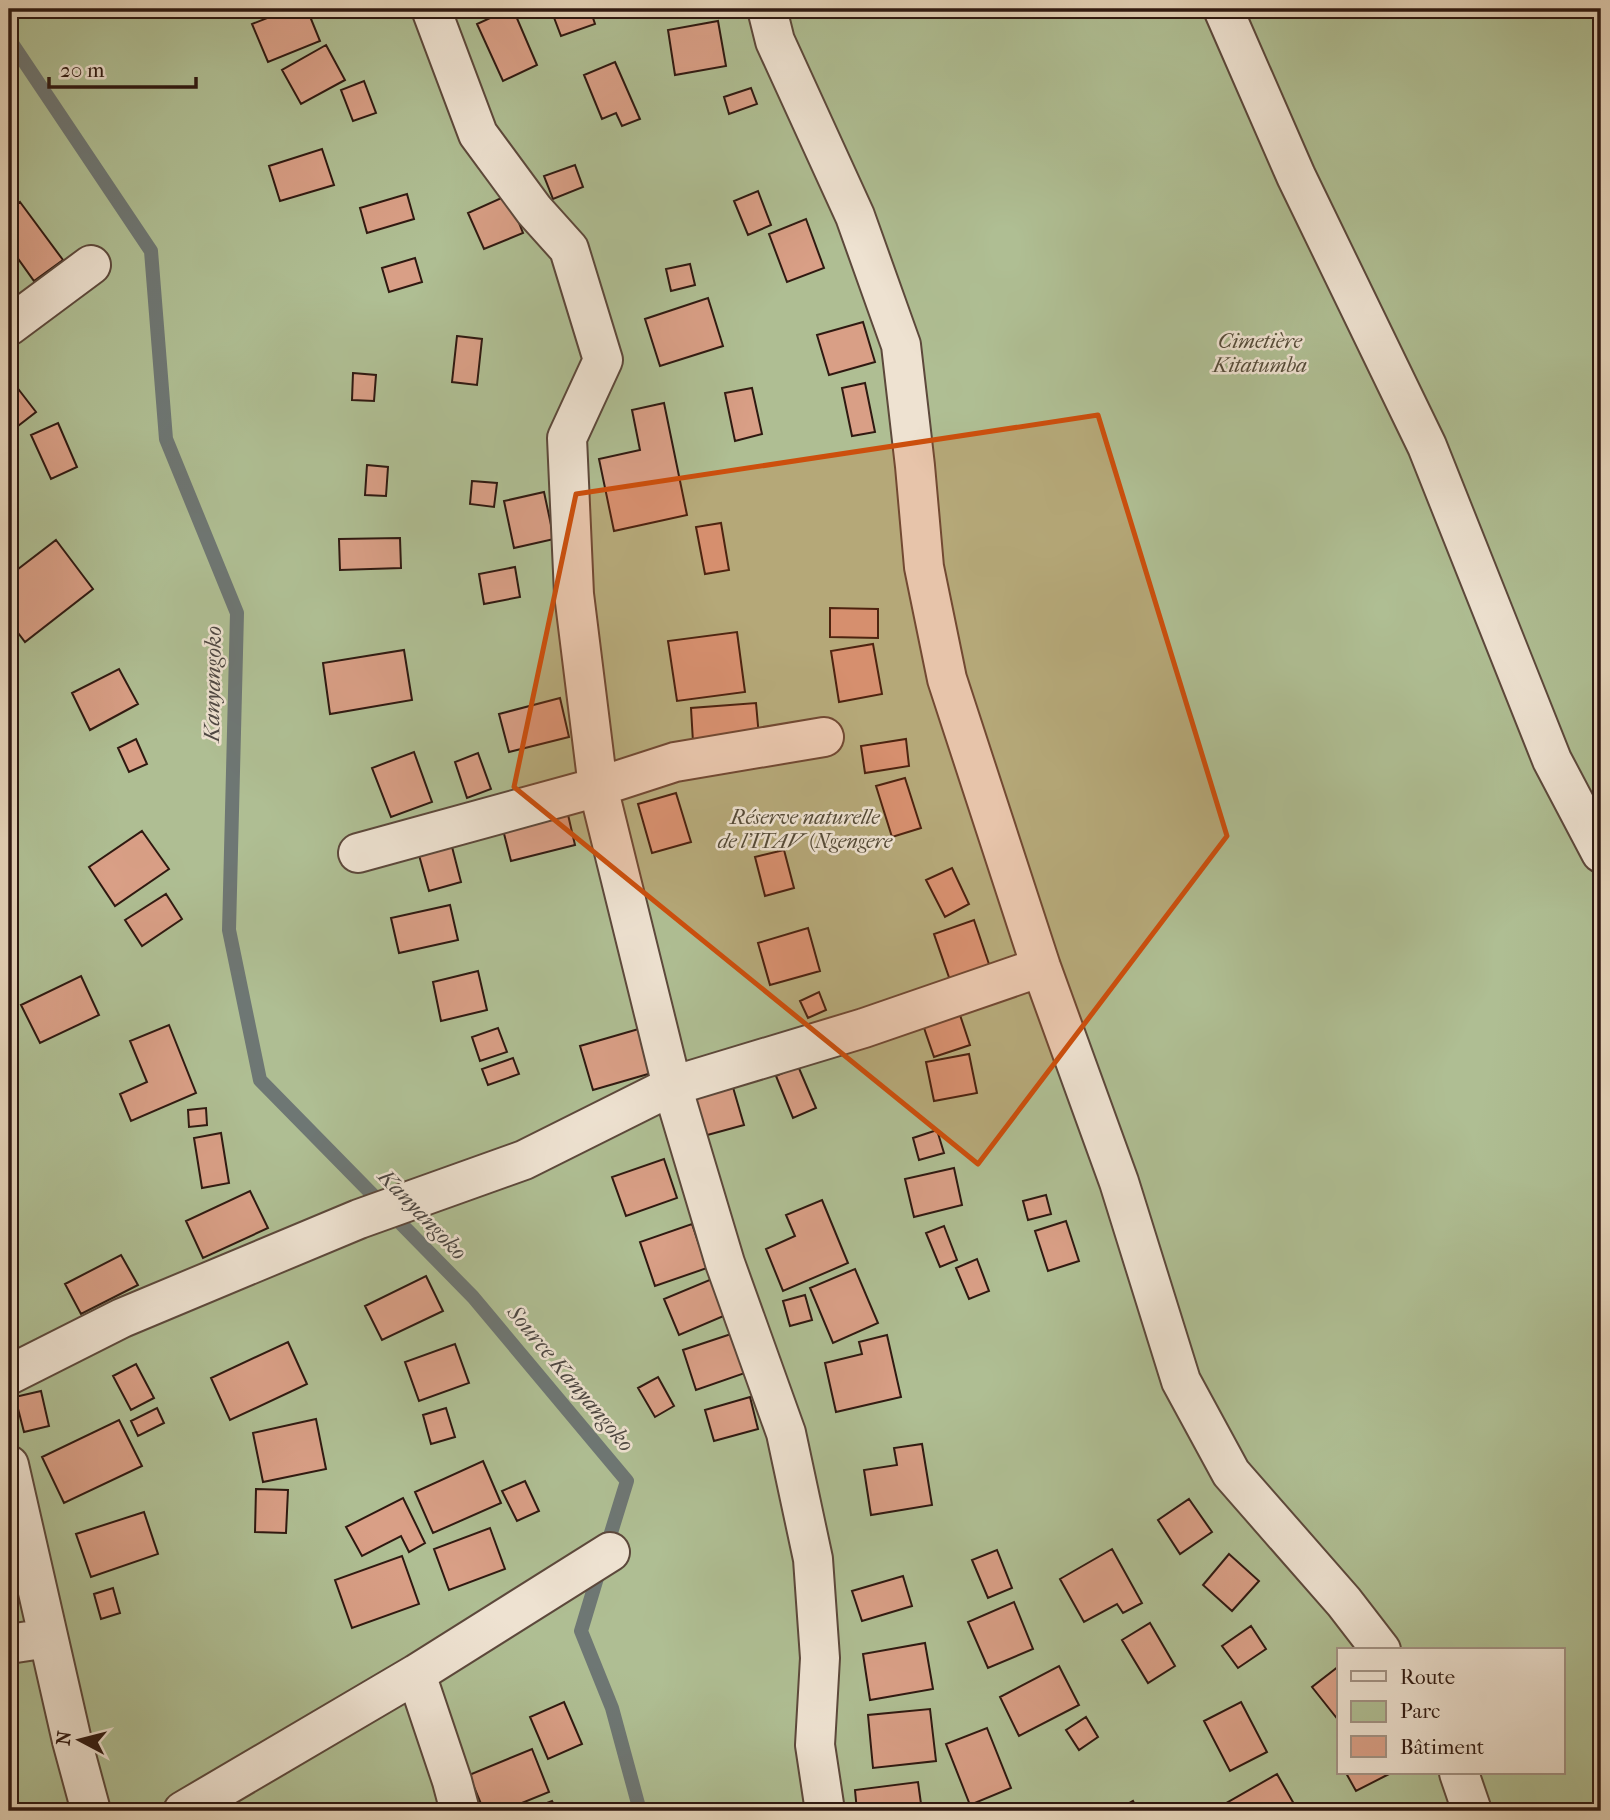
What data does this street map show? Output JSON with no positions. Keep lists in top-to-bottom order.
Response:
{
  "water": ["Kanyangoko", "Source Kanyangoko"],
  "parks": ["Cimetière Kitatumba", "Réserve naturelle de l'ITAV (Ngengere"],
  "legend": ["Route", "Parc", "Bâtiment"],
  "scale_bar": "20 m",
  "north": "left"
}
